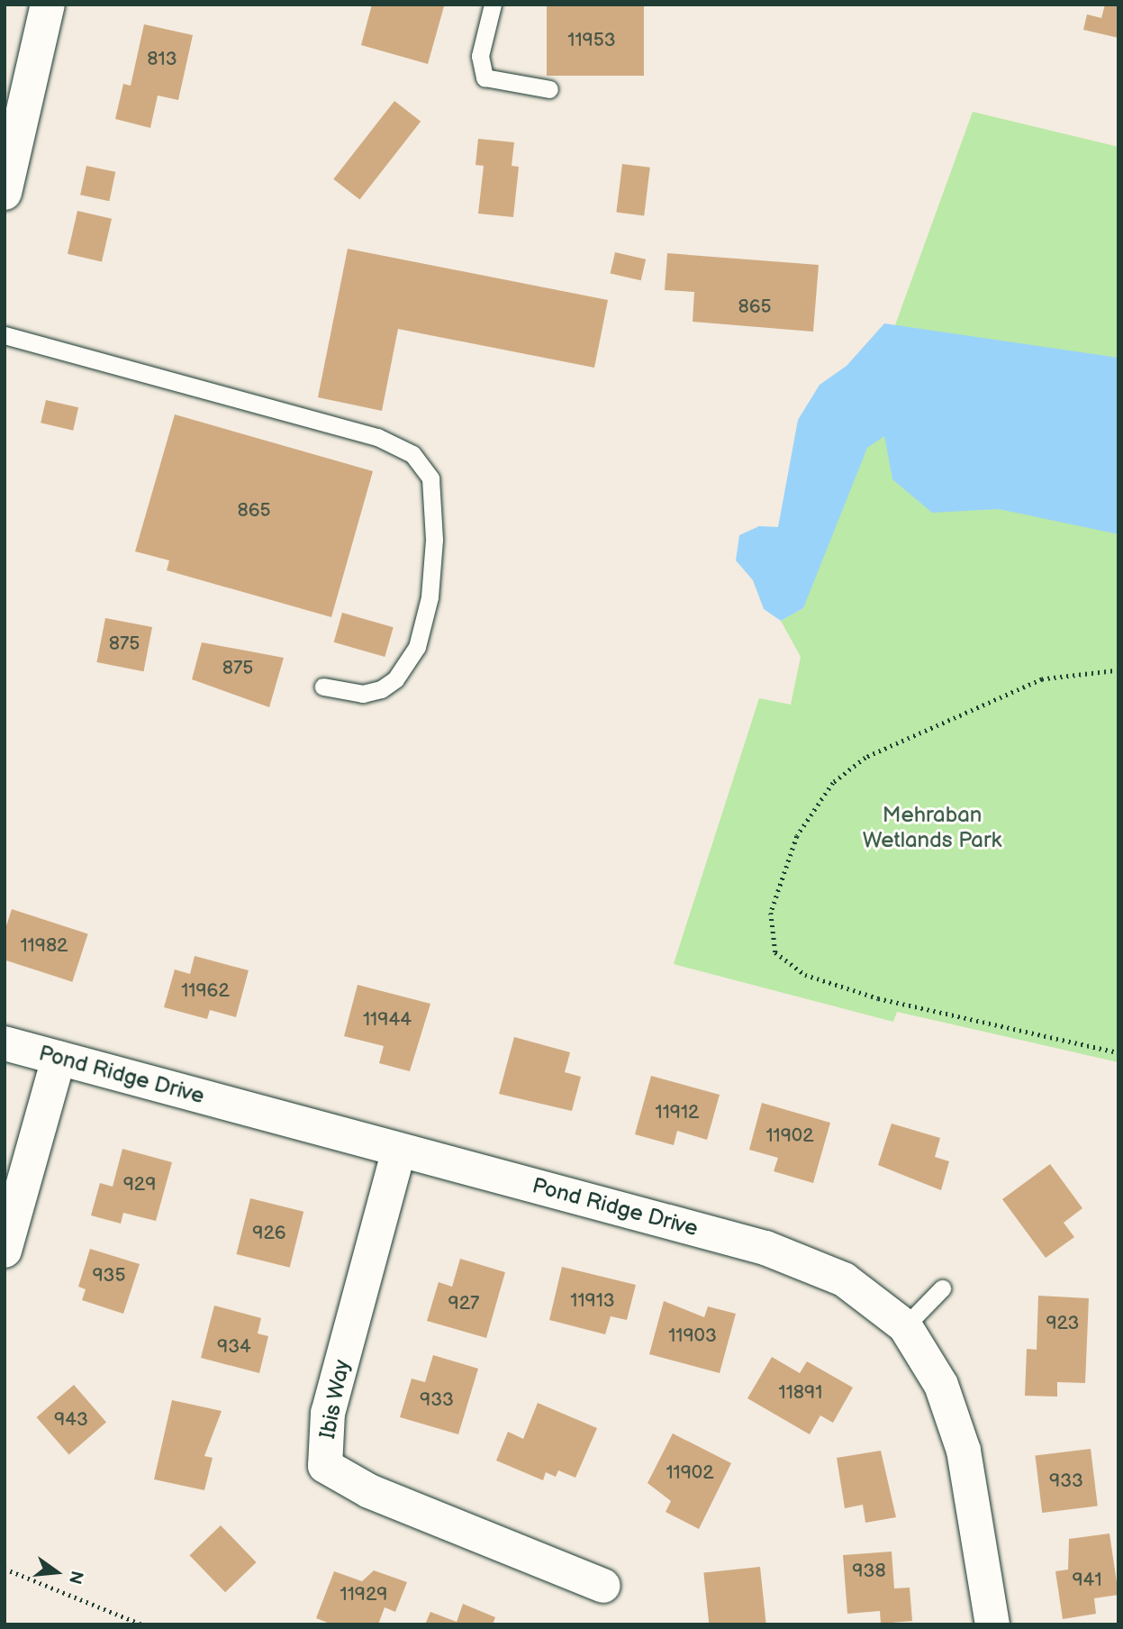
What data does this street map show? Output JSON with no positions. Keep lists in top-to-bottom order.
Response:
{
  "streets": {
    "street": ["Pond Ridge Drive", "Ibis Way"]
  },
  "crossings": [
    ["Pond Ridge Drive", "Ibis Way"]
  ],
  "parks": ["Mehraban Wetlands Park"],
  "house_numbers": [
    "11953",
    "813",
    "865",
    "865",
    "875",
    "875",
    "11982",
    "11962",
    "11944",
    "11912",
    "11902",
    "929",
    "926",
    "935",
    "11913",
    "927",
    "923",
    "11903",
    "934",
    "11891",
    "933",
    "943",
    "11902",
    "933",
    "938",
    "941",
    "11929"
  ],
  "north": "right"
}
